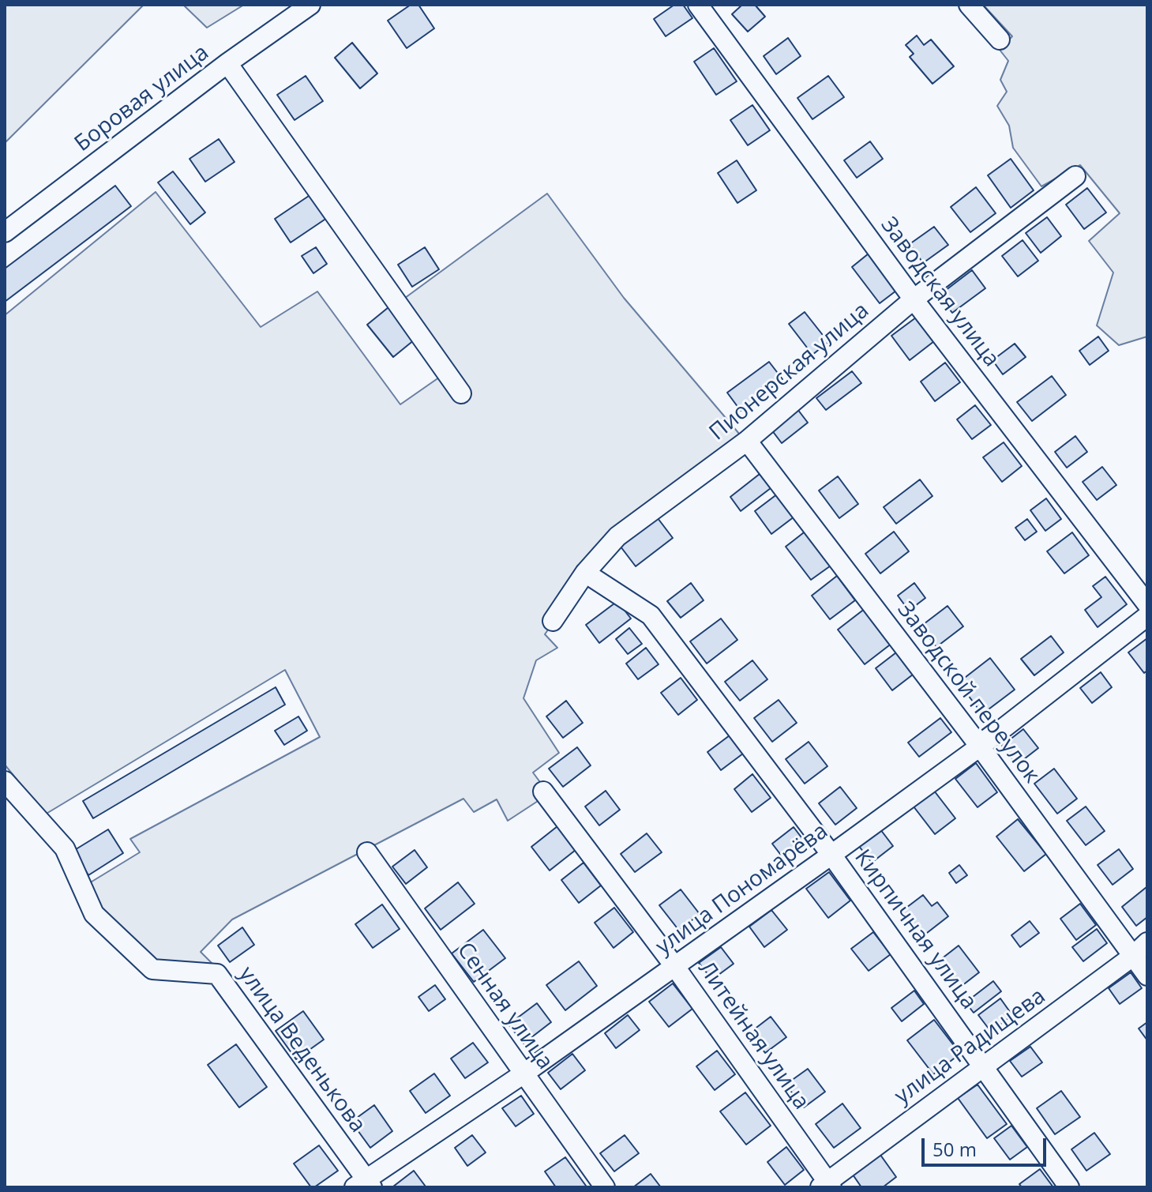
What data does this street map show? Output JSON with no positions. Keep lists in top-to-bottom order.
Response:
{
  "streets": {
    "street": [
      "Боровая улица",
      "Заводская улица",
      "Пионерская улица",
      "Заводской переулок",
      "улица Пономарёва",
      "Кирпичная улица",
      "Сенная улица",
      "Литейная улица",
      "улица Радищева",
      "улица Веденькова"
    ]
  },
  "crossings": [
    ["Заводская улица", "Пионерская улица"],
    ["Пионерская улица", "Заводской переулок"],
    ["Пионерская улица", "Кирпичная улица"],
    ["Заводской переулок", "улица Пономарёва"],
    ["Заводской переулок", "улица Радищева"],
    ["улица Пономарёва", "Кирпичная улица"],
    ["улица Пономарёва", "Сенная улица"],
    ["улица Пономарёва", "Литейная улица"],
    ["улица Пономарёва", "улица Веденькова"],
    ["Кирпичная улица", "улица Радищева"],
    ["Литейная улица", "улица Радищева"]
  ],
  "scale_bar": "50 m"
}
